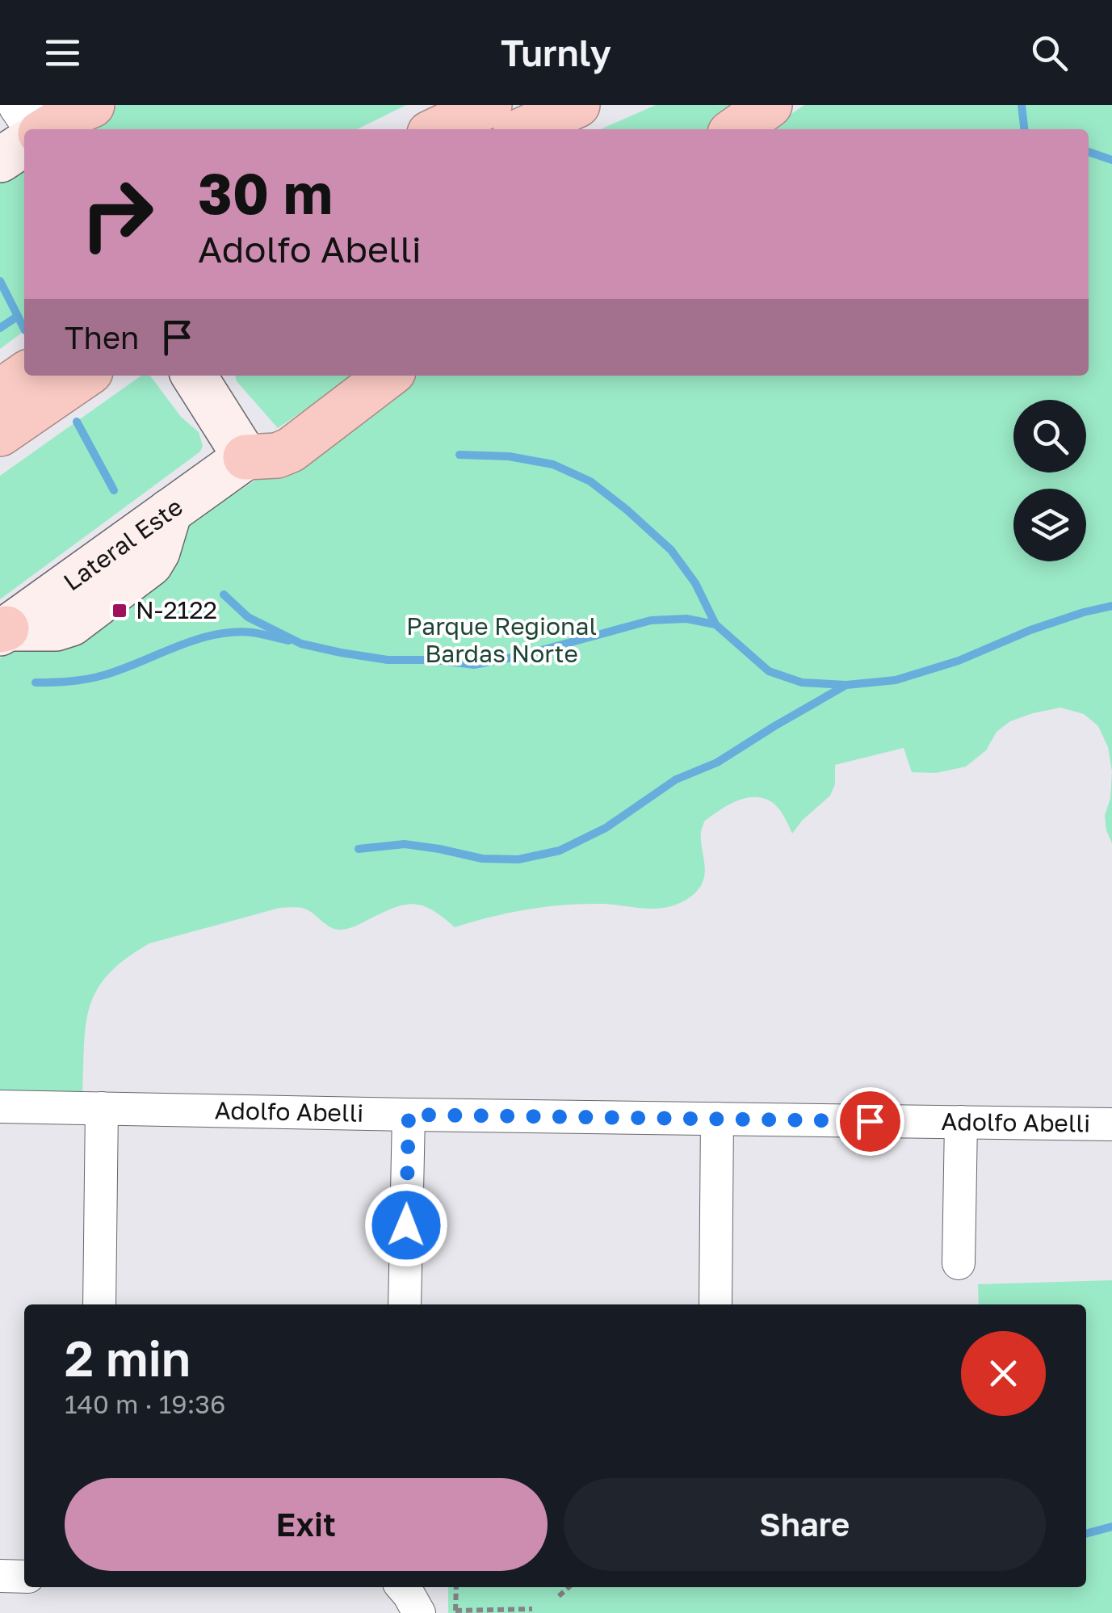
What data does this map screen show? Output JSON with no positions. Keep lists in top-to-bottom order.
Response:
{
  "streets": {
    "main road": ["Lateral Este"],
    "street": ["Adolfo Abelli"]
  },
  "parks": ["Parque Regional Bardas Norte"],
  "places": {
    "transit": ["N-2122"]
  },
  "page": {
    "header": "Turnly",
    "turn": ["30 m", "Adolfo Abelli"],
    "then": "Then",
    "heading": ["2 min", "140 m · 19:36"],
    "buttons": ["Exit", "Share"]
  }
}
